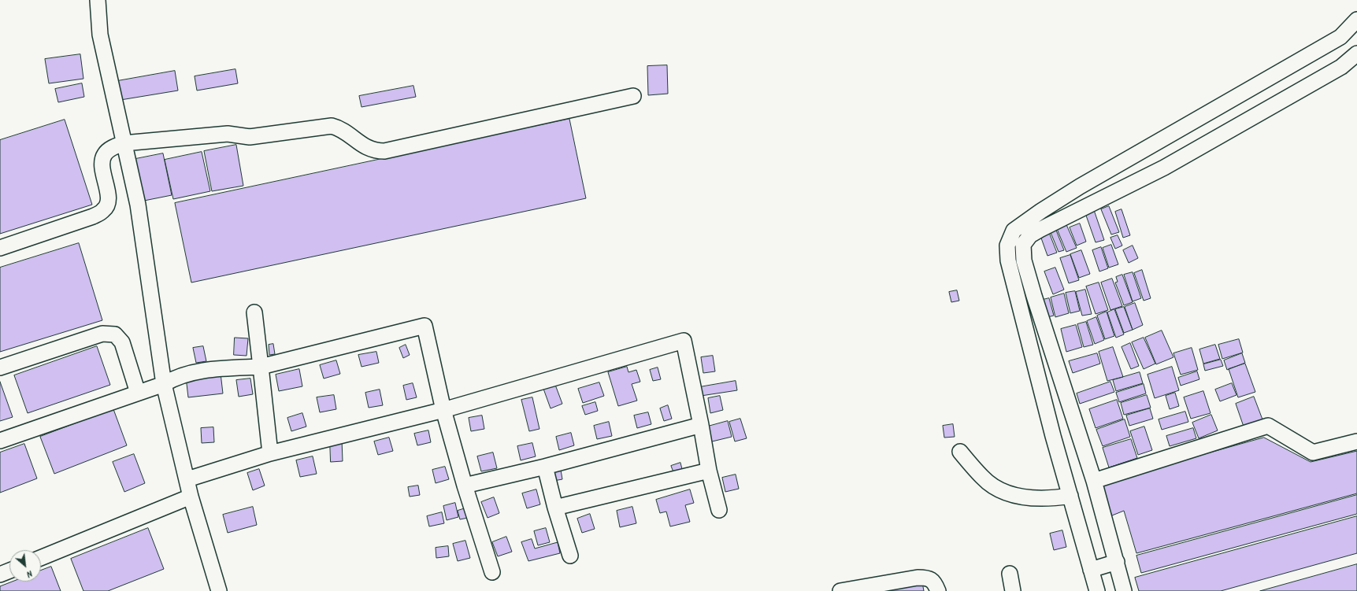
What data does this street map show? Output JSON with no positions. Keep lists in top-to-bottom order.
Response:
{
  "north": "bottom right"
}
